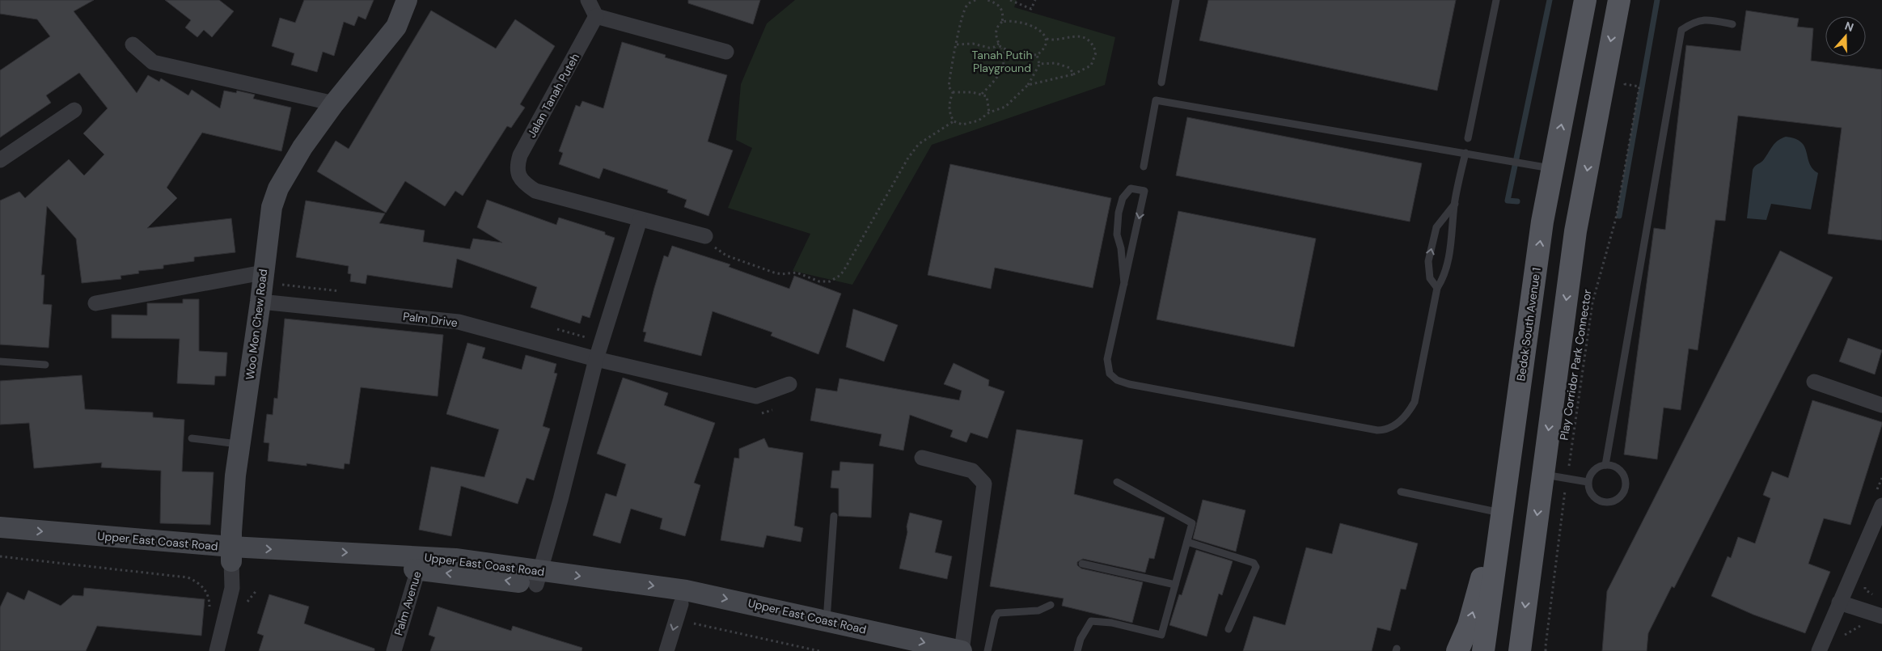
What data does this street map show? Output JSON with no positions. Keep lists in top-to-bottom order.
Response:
{
  "streets": {
    "main road": ["Woo Mon Chew Road", "Bedok South Avenue 1", "Upper East Coast Road"],
    "street": ["Jalan Tanah Puteh", "Palm Drive", "Palm Avenue"],
    "path": ["Play Corridor Park Connector"]
  },
  "crossings": [
    ["Palm Drive", "Woo Mon Chew Road"],
    ["Woo Mon Chew Road", "Upper East Coast Road"],
    ["Upper East Coast Road", "Palm Avenue"]
  ],
  "parks": ["Tanah Putih Playground"],
  "north": "top"
}
